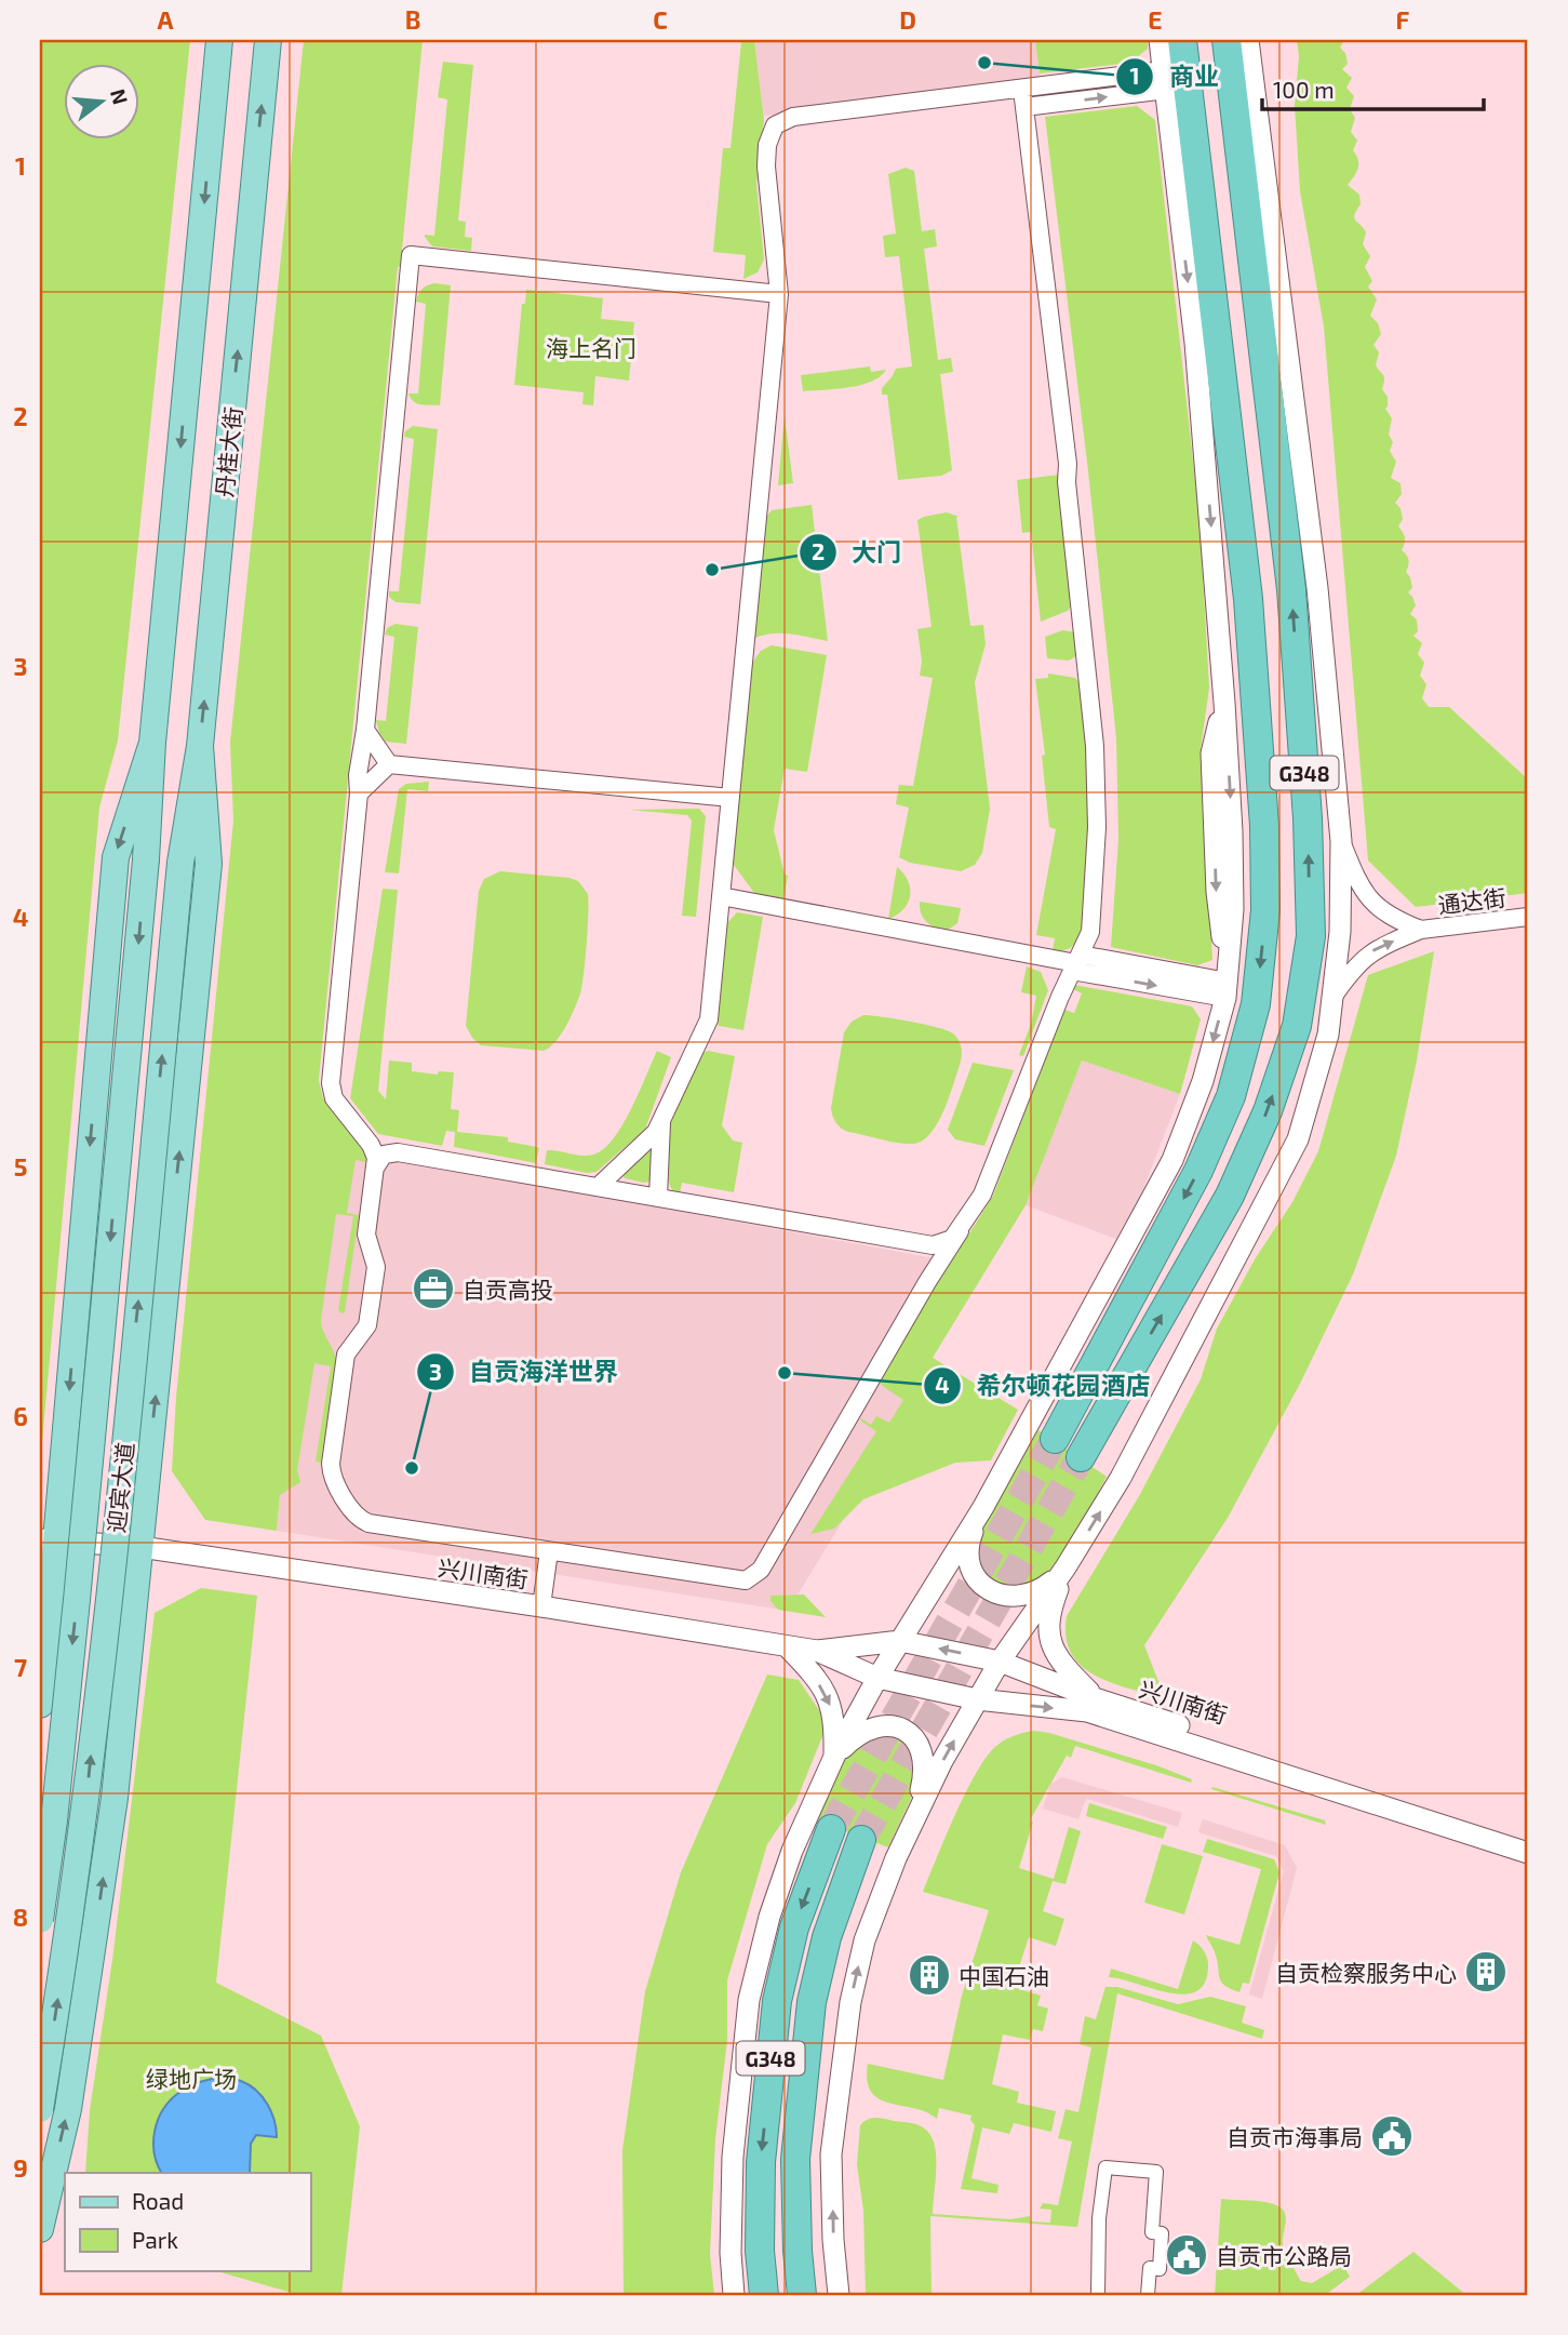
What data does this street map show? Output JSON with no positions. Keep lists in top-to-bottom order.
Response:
{
  "streets": {
    "highway": ["G348"],
    "main road": ["丹桂大街", "迎宾大道"],
    "street": ["通达街", "兴川南街"]
  },
  "crossings": [
    ["丹桂大街", "迎宾大道"]
  ],
  "parks": ["海上名门", "绿地广场"],
  "places": {
    "other": [
      "商业",
      "大门",
      "希尔顿花园酒店",
      "自贡海洋世界"
    ],
    "office": ["自贡高投"],
    "building": ["自贡检察服务中心", "中国石油"],
    "public building": ["自贡市海事局", "自贡市公路局"]
  },
  "legend": ["Road", "Park"],
  "scale_bar": "100 m",
  "north": "right",
  "grid": {
    "columns": [
      "A",
      "B",
      "C",
      "D",
      "E",
      "F"
    ],
    "rows": [
      "1",
      "2",
      "3",
      "4",
      "5",
      "6",
      "7",
      "8",
      "9"
    ]
  }
}
